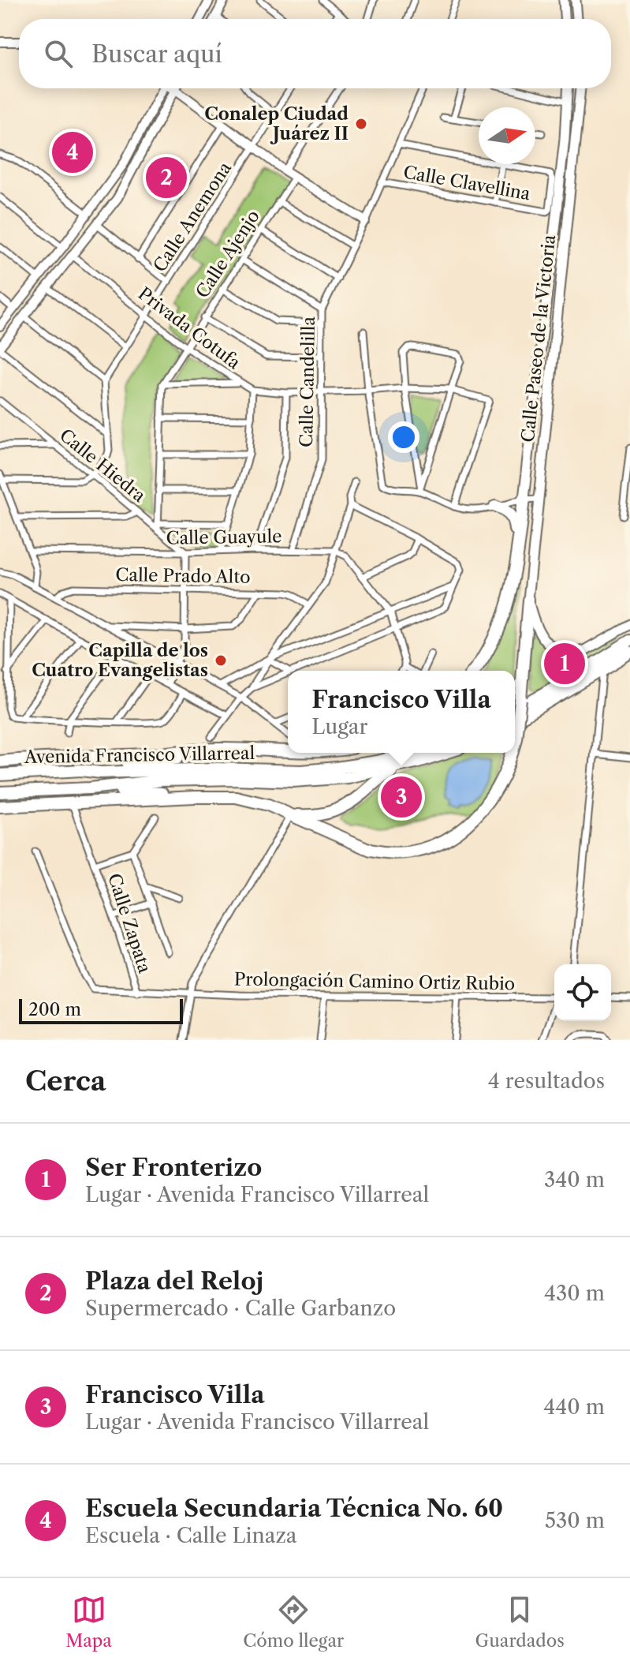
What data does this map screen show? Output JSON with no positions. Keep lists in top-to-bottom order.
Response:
{
  "streets": {
    "highway": ["Avenida Francisco Villarreal"],
    "main road": ["Calle Paseo de la Victoria"],
    "street": [
      "Calle Clavellina",
      "Calle Anemona",
      "Calle Ajenjo",
      "Privada Cotufa",
      "Calle Candelilla",
      "Calle Hiedra",
      "Calle Guayule",
      "Calle Prado Alto",
      "Calle Zapata",
      "Prolongación Camino Ortiz Rubio"
    ]
  },
  "crossings": [
    ["Calle Clavellina", "Calle Candelilla"],
    ["Calle Anemona", "Privada Cotufa"],
    ["Calle Ajenjo", "Privada Cotufa"],
    ["Calle Ajenjo", "Calle Hiedra"],
    ["Privada Cotufa", "Calle Candelilla"],
    ["Calle Candelilla", "Calle Guayule"],
    ["Calle Hiedra", "Calle Guayule"],
    ["Calle Zapata", "Prolongación Camino Ortiz Rubio"]
  ],
  "places": ["Conalep Ciudad Juárez II", "Capilla de los Cuatro Evangelistas"],
  "scale_bar": "200 m",
  "north": "right",
  "page": {
    "search": "Buscar aquí",
    "pins": [
      "4",
      "2",
      "1",
      "3"
    ],
    "popup": ["Francisco Villa", "Lugar"],
    "scale": "200 m",
    "heading": ["Cerca", "4 resultados"],
    "list": [
      {
        "mark": "1",
        "name": "Ser Fronterizo",
        "note": "Lugar · Avenida Francisco Villarreal",
        "value": "340 m"
      },
      {
        "mark": "2",
        "name": "Plaza del Reloj",
        "note": "Supermercado · Calle Garbanzo",
        "value": "430 m"
      },
      {
        "mark": "3",
        "name": "Francisco Villa",
        "note": "Lugar · Avenida Francisco Villarreal",
        "value": "440 m"
      },
      {
        "mark": "4",
        "name": "Escuela Secundaria Técnica No. 60",
        "note": "Escuela · Calle Linaza",
        "value": "530 m"
      }
    ],
    "nav": ["Mapa", "Cómo llegar", "Guardados"]
  }
}
